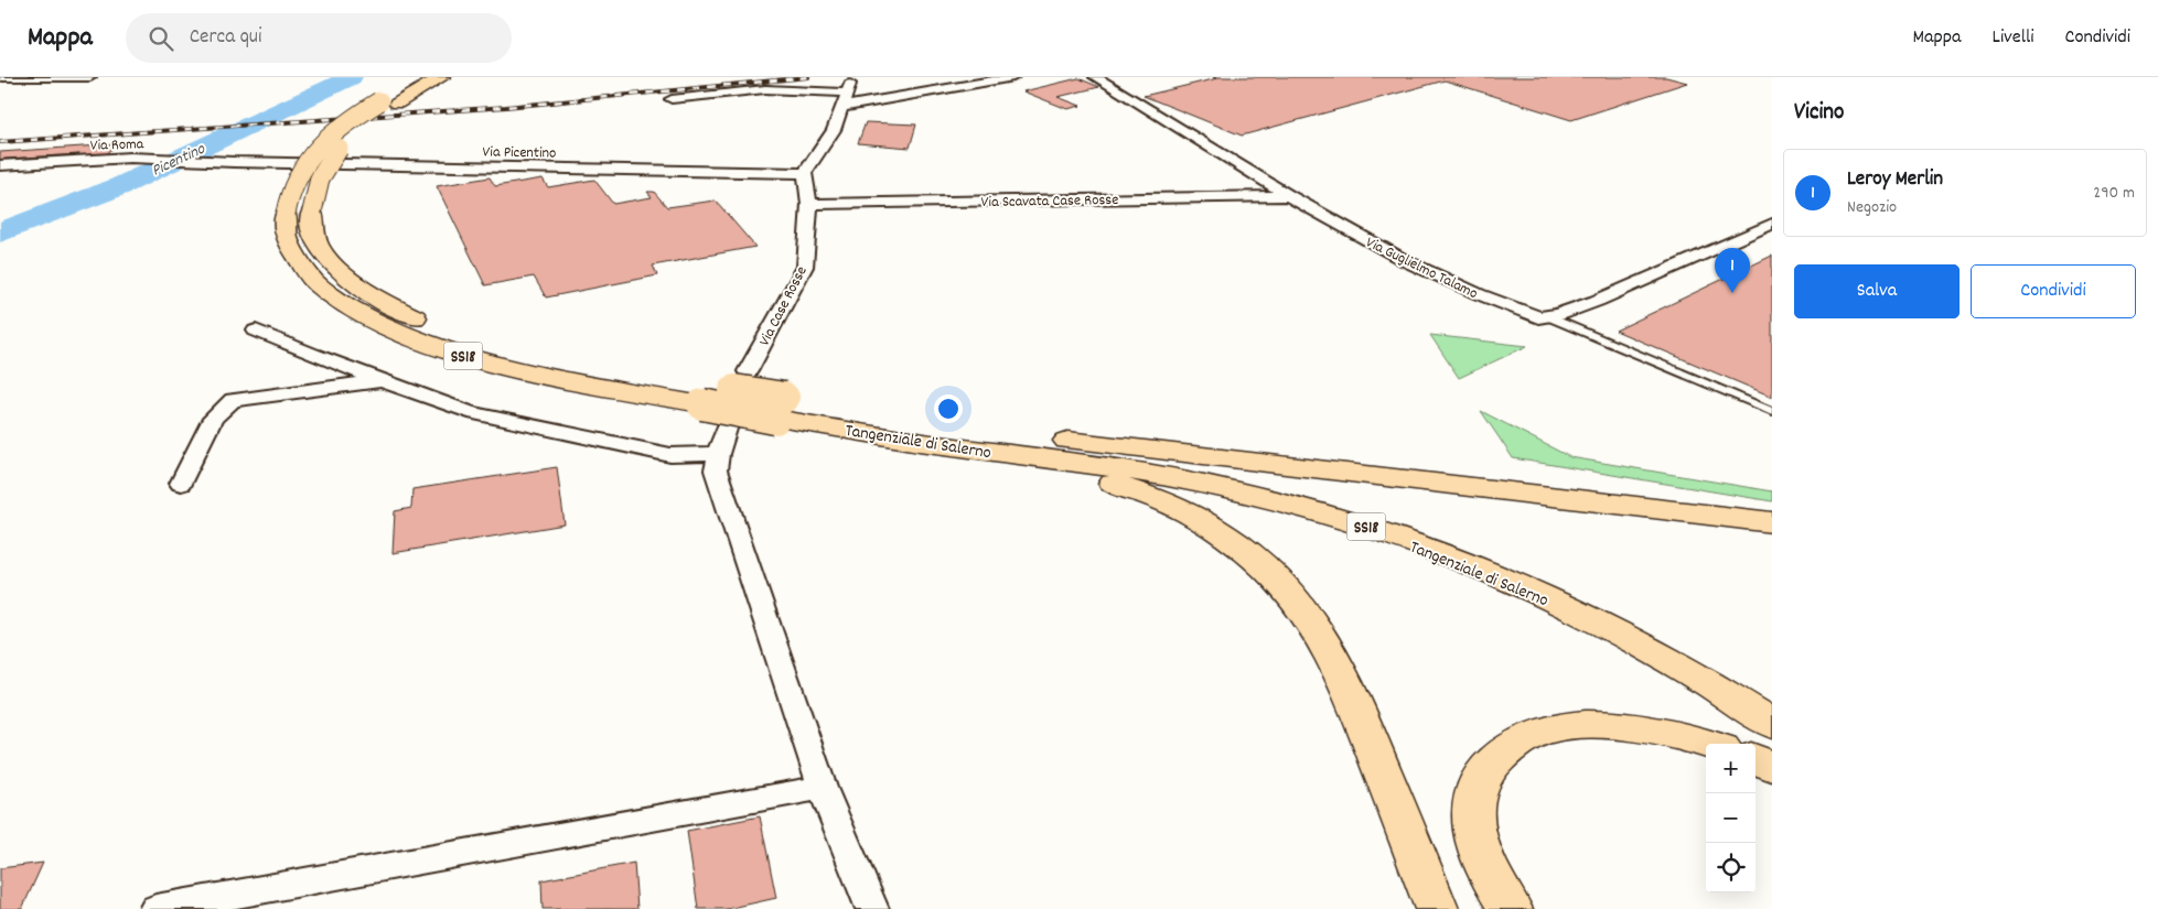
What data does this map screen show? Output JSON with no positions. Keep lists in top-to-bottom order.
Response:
{
  "streets": {
    "highway": ["SS18", "Tangenziale di Salerno"],
    "street": [
      "Via Roma",
      "Via Picentino",
      "Via Scavata Case Rosse",
      "Via Guglielmo Talamo",
      "Via Case Rosse"
    ]
  },
  "crossings": [
    ["Via Roma", "Via Picentino"],
    ["Via Picentino", "Via Case Rosse"],
    ["Via Scavata Case Rosse", "Via Guglielmo Talamo"],
    ["Via Scavata Case Rosse", "Via Case Rosse"],
    ["SS18", "Tangenziale di Salerno"]
  ],
  "water": ["Picentino"],
  "page": {
    "header": "Mappa",
    "search": "Cerca qui",
    "nav": ["Mappa", "Livelli", "Condividi"],
    "heading": "Vicino",
    "list": [
      {
        "mark": "1",
        "name": "Leroy Merlin",
        "note": "Negozio",
        "value": "290 m"
      }
    ],
    "pins": "1",
    "buttons": ["Salva", "Condividi"],
    "map_buttons": ["+", "−"]
  }
}
